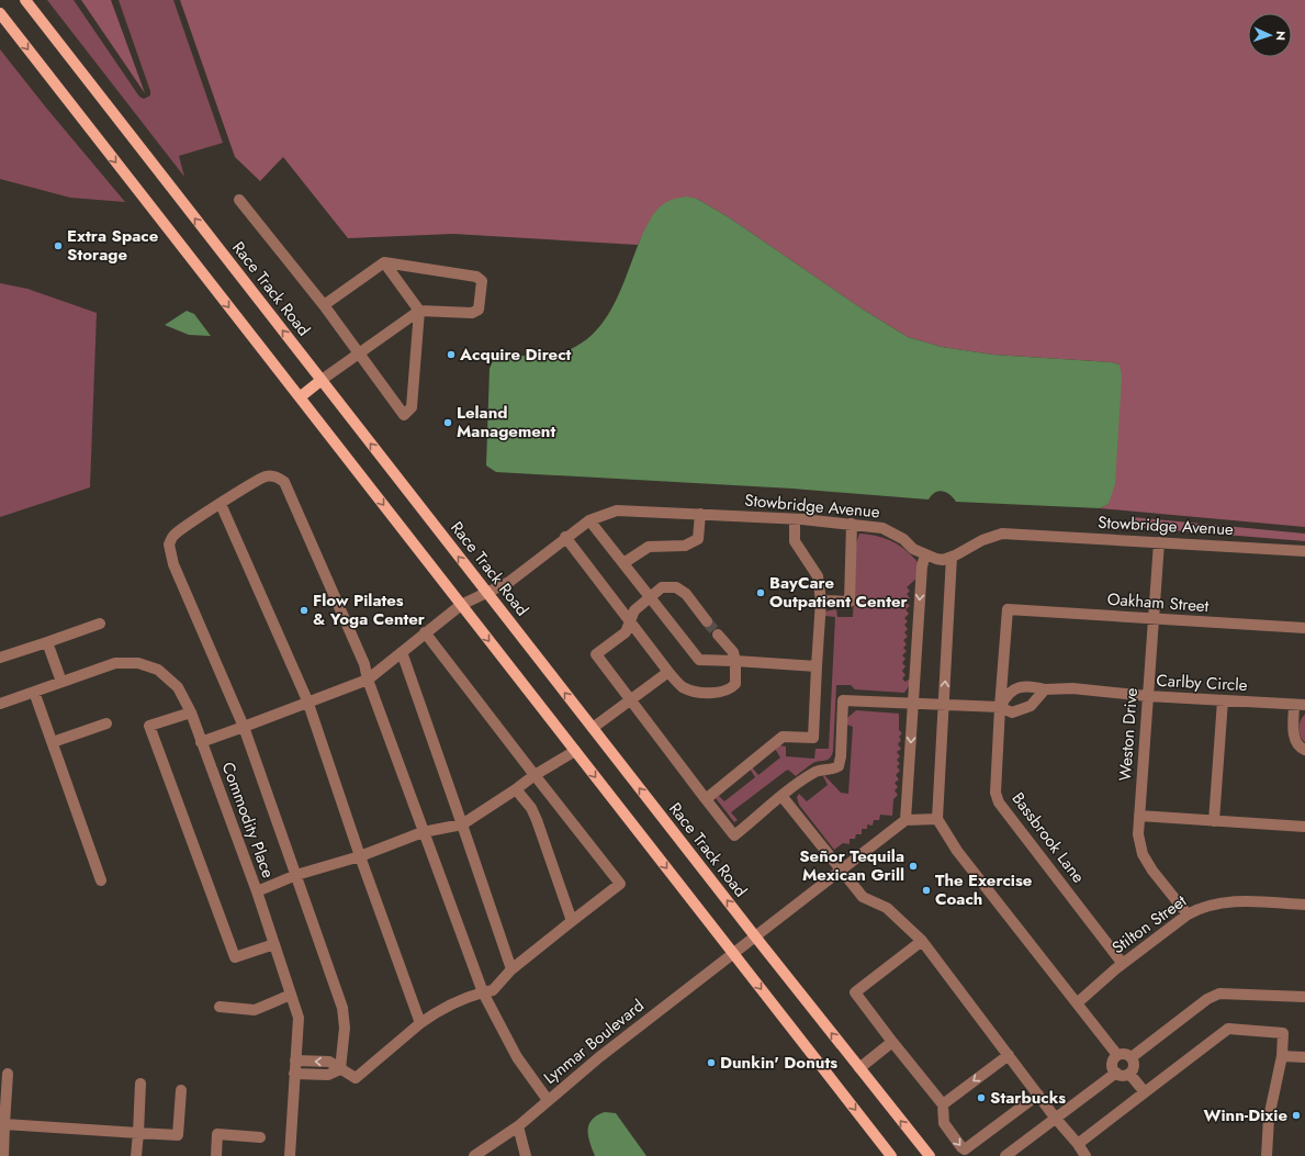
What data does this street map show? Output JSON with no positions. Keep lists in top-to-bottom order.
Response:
{
  "streets": {
    "main road": ["Race Track Road"],
    "street": [
      "Stowbridge Avenue",
      "Oakham Street",
      "Carlby Circle",
      "Weston Drive",
      "Commodity Place",
      "Bassbrook Lane",
      "Stilton Street",
      "Lynmar Boulevard"
    ]
  },
  "crossings": [
    ["Race Track Road", "Stowbridge Avenue"],
    ["Race Track Road", "Lynmar Boulevard"],
    ["Stowbridge Avenue", "Weston Drive"],
    ["Stowbridge Avenue", "Commodity Place"],
    ["Oakham Street", "Weston Drive"],
    ["Oakham Street", "Bassbrook Lane"],
    ["Carlby Circle", "Weston Drive"],
    ["Carlby Circle", "Bassbrook Lane"],
    ["Weston Drive", "Stilton Street"],
    ["Bassbrook Lane", "Stilton Street"]
  ],
  "places": [
    "Extra Space Storage",
    "Acquire Direct",
    "Leland Management",
    "BayCare Outpatient Center",
    "Flow Pilates & Yoga Center",
    "Señor Tequila Mexican Grill",
    "The Exercise Coach",
    "Dunkin' Donuts",
    "Starbucks",
    "Winn-Dixie"
  ],
  "north": "right"
}
